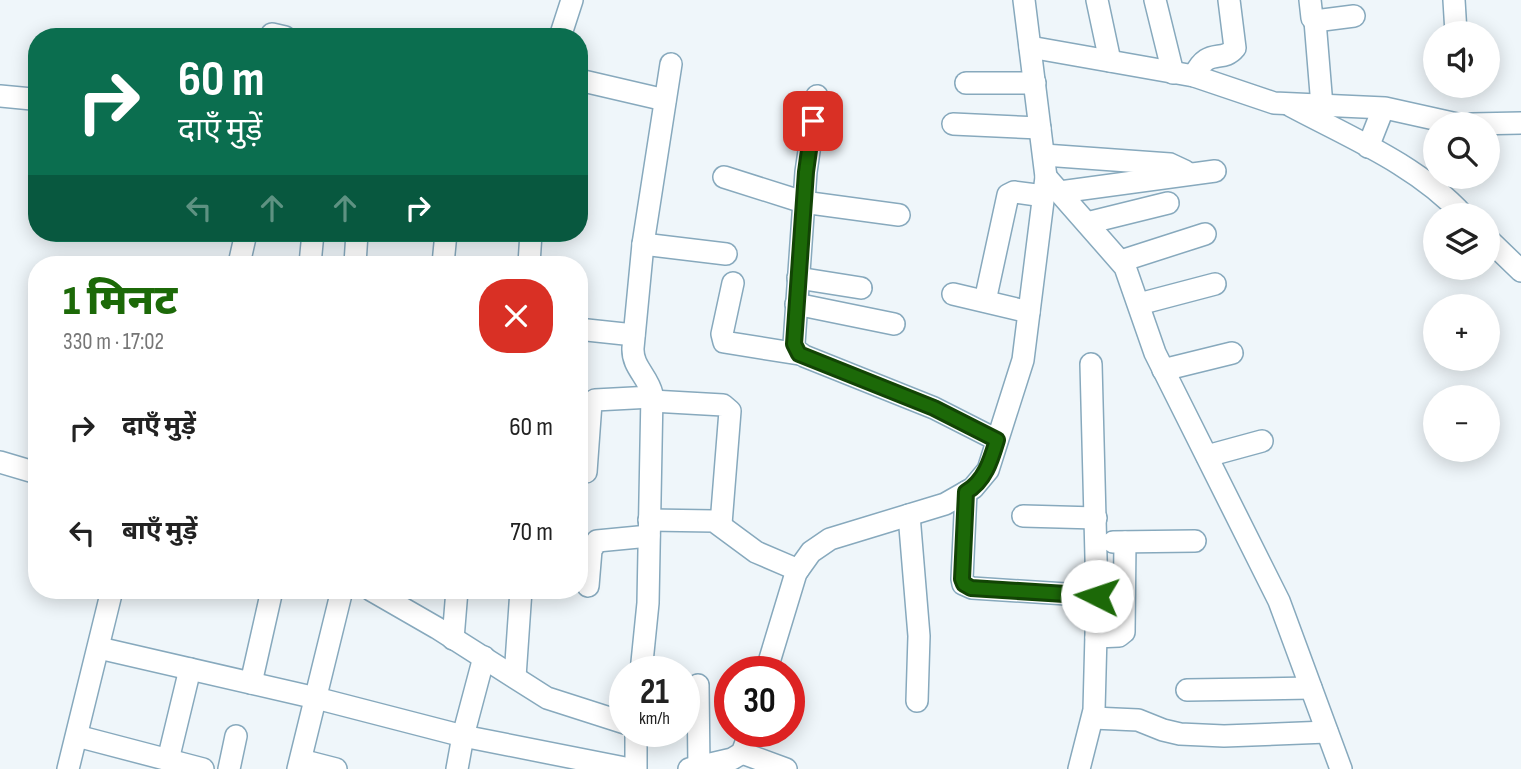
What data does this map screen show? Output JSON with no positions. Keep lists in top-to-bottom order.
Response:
{
  "page": {
    "map_buttons": ["+", "−"],
    "turn": ["60 m", "दाएँ मुड़ें"],
    "heading": ["1 मिनट", "330 m · 17:02"],
    "list": [
      {
        "name": "दाएँ मुड़ें",
        "value": "60 m"
      },
      {
        "name": "बाएँ मुड़ें",
        "value": "70 m"
      }
    ],
    "speed": "21 km/h",
    "limit": "30"
  }
}
